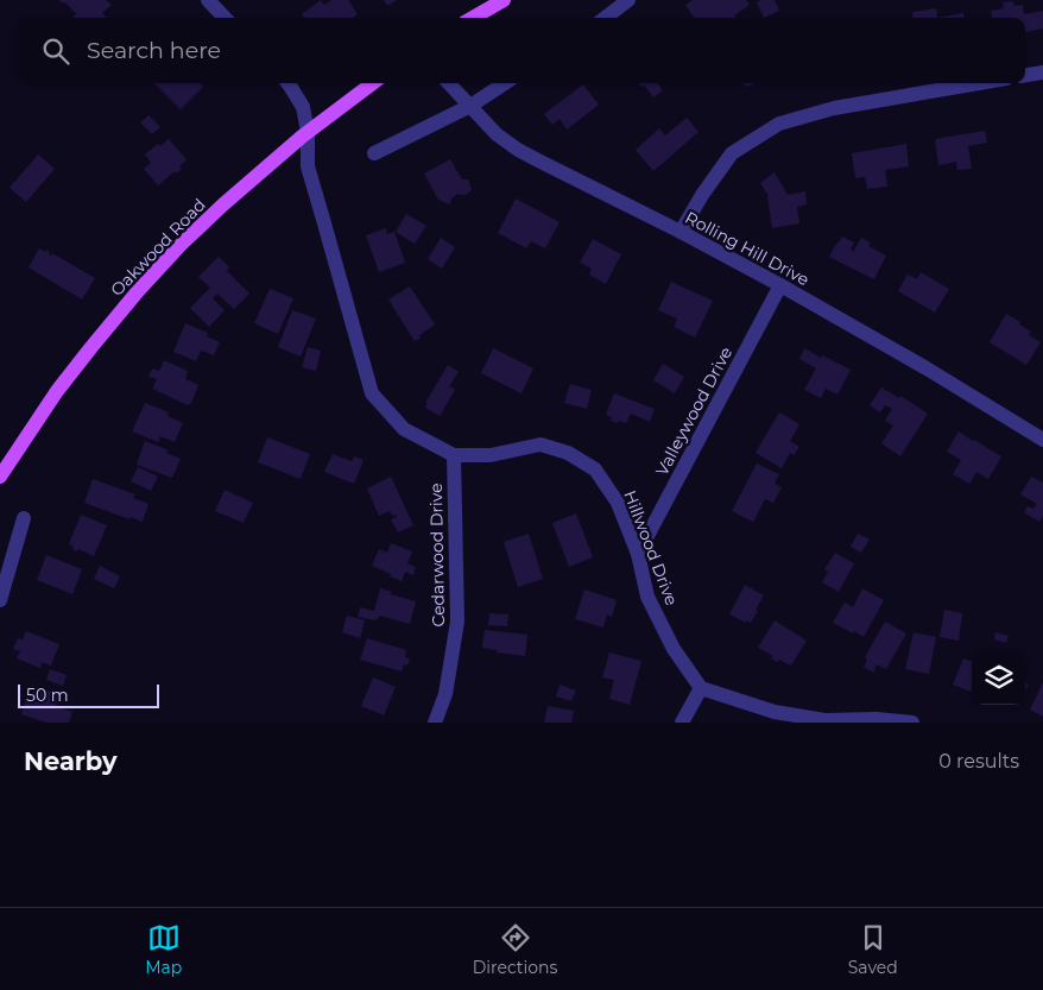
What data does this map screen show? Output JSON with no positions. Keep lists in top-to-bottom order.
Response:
{
  "streets": {
    "main road": ["Oakwood Road"],
    "street": [
      "Rolling Hill Drive",
      "Valleywood Drive",
      "Hillwood Drive",
      "Cedarwood Drive"
    ]
  },
  "crossings": [
    ["Oakwood Road", "Hillwood Drive"],
    ["Rolling Hill Drive", "Valleywood Drive"],
    ["Valleywood Drive", "Hillwood Drive"],
    ["Hillwood Drive", "Cedarwood Drive"]
  ],
  "scale_bar": "50 m",
  "page": {
    "search": "Search here",
    "scale": "50 m",
    "heading": ["Nearby", "0 results"],
    "nav": ["Map", "Directions", "Saved"]
  }
}
